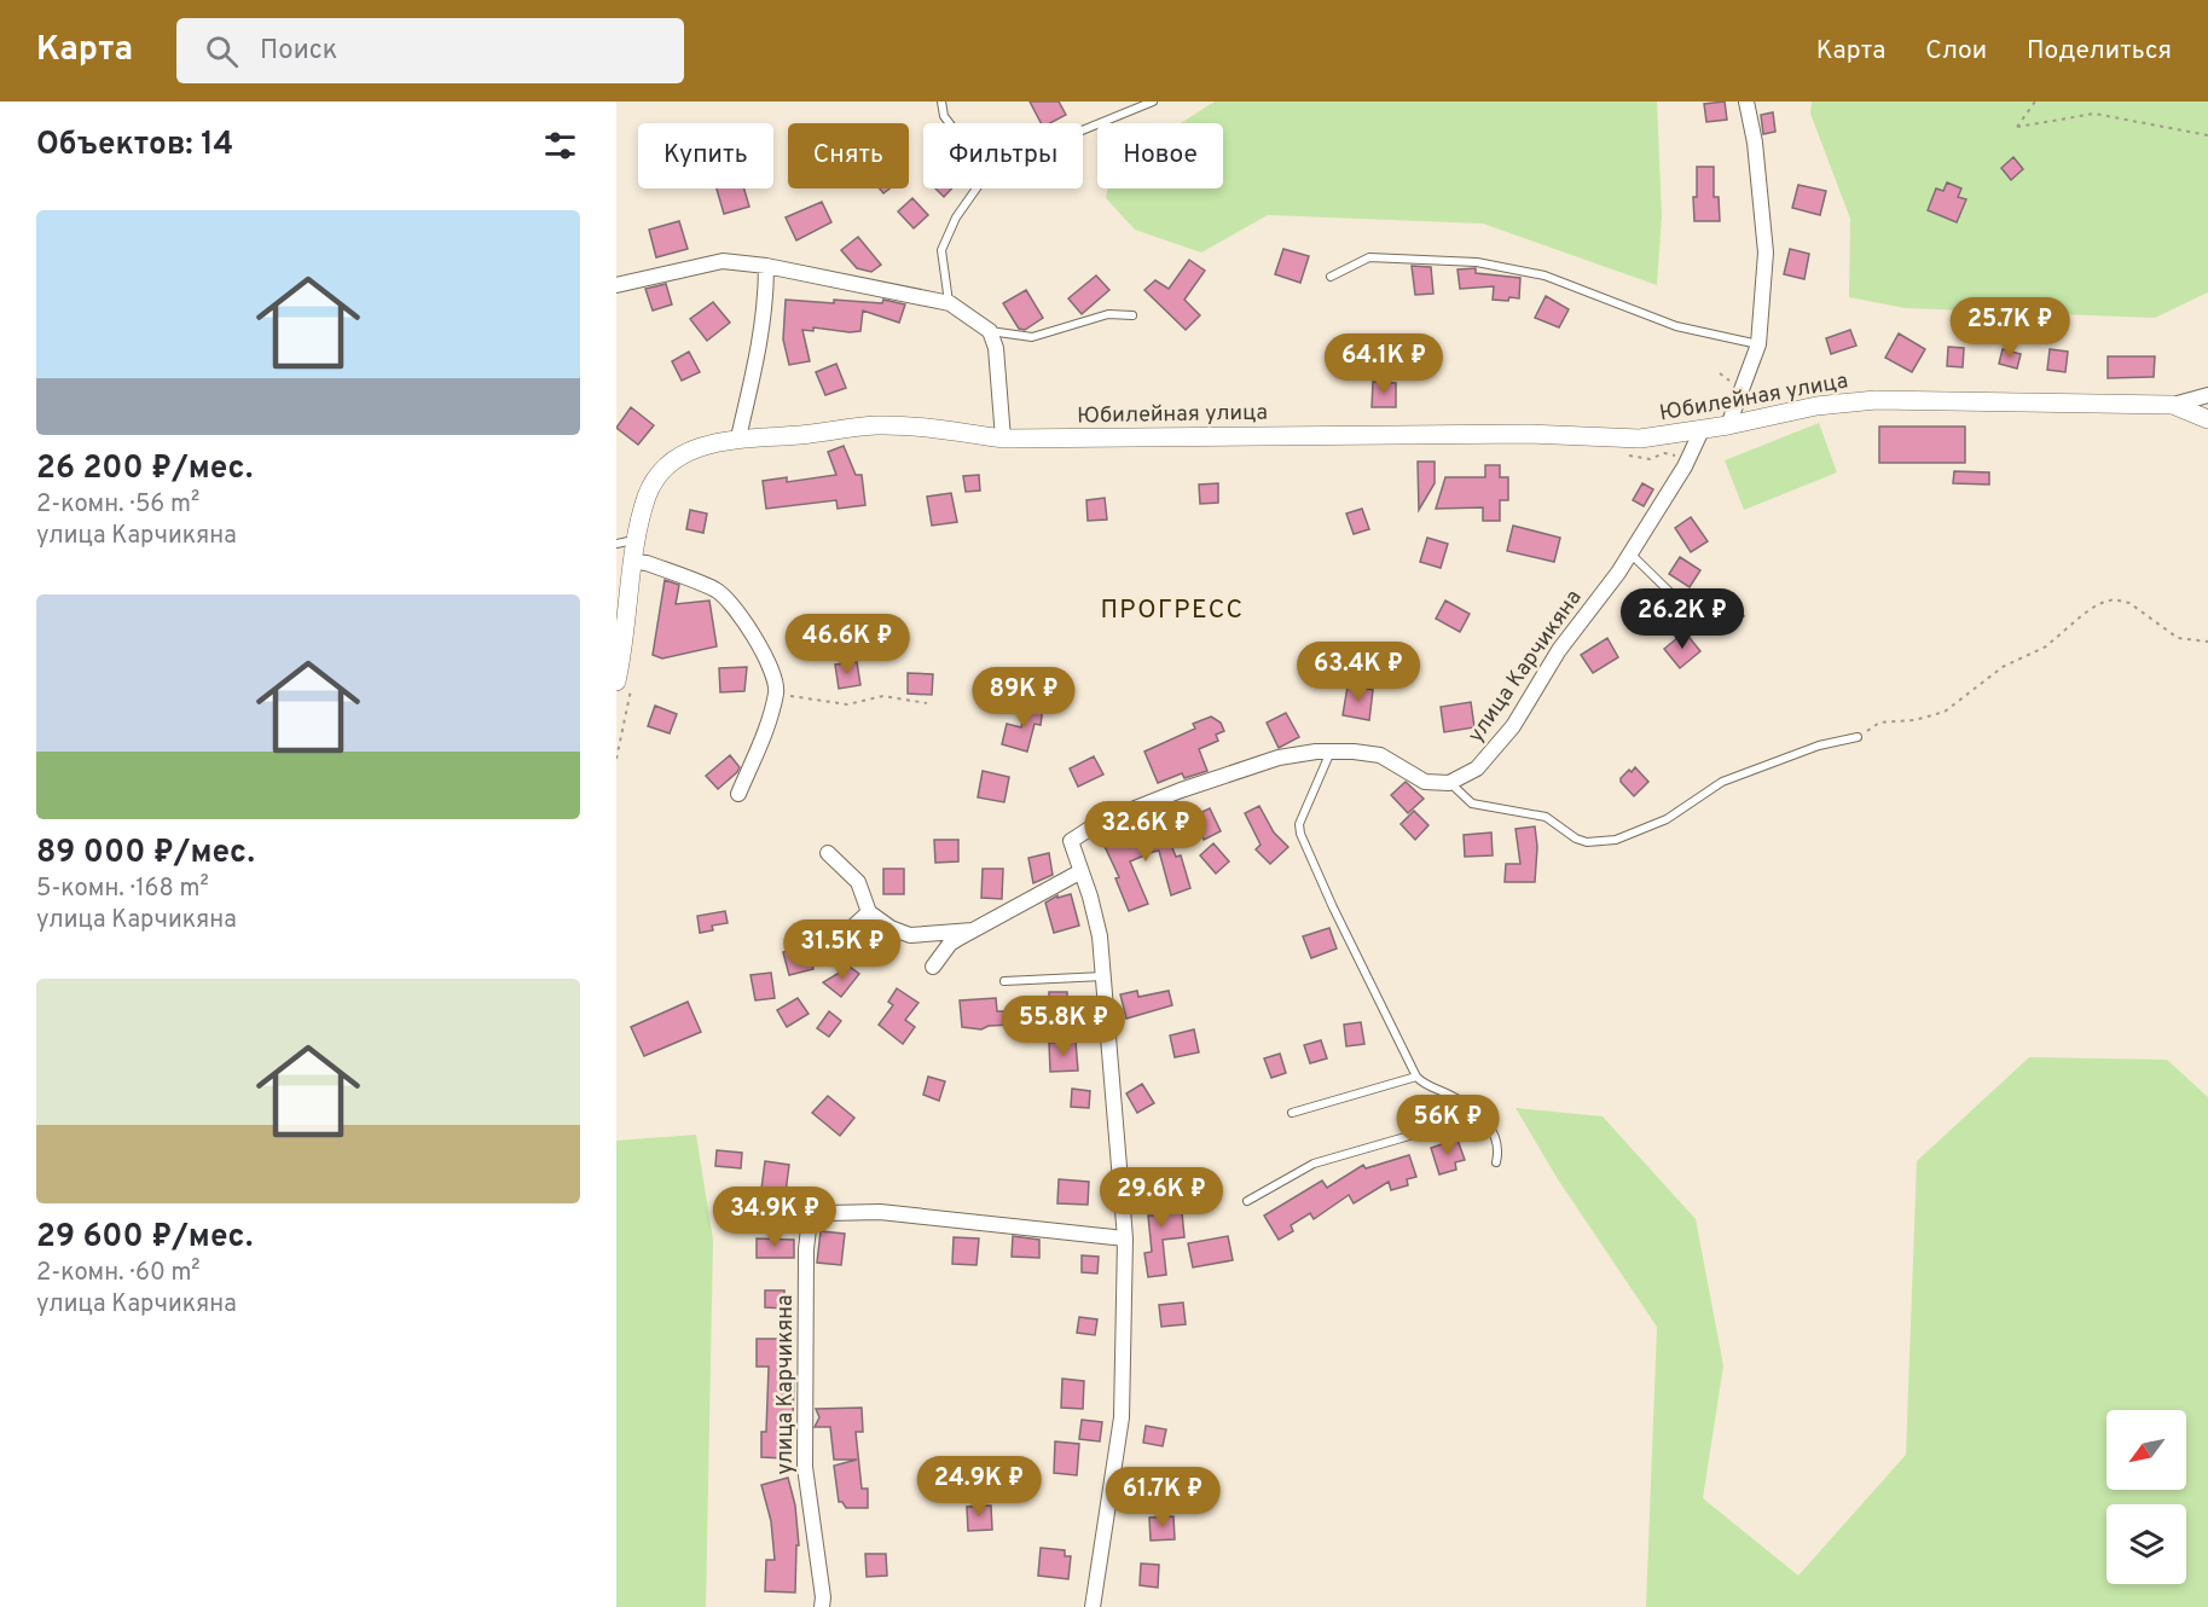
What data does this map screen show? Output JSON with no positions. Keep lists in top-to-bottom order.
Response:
{
  "streets": {
    "street": ["Юбилейная улица", "улица Карчикяна"]
  },
  "crossings": [
    ["Юбилейная улица", "улица Карчикяна"]
  ],
  "districts": ["ПРОГРЕСС"],
  "north": "bottom left",
  "page": {
    "header": "Карта",
    "search": "Поиск",
    "nav": ["Карта", "Слои", "Поделиться"],
    "heading": "Объектов: 14",
    "chip": [
      "Купить",
      "Снять",
      "Фильтры",
      "Новое"
    ],
    "list": [
      {
        "name": "26 200 ₽/мес.",
        "note": "2-комн. · 56 m² · улица Карчикяна"
      },
      {
        "name": "89 000 ₽/мес.",
        "note": "5-комн. · 168 m² · улица Карчикяна"
      },
      {
        "name": "29 600 ₽/мес.",
        "note": "2-комн. · 60 m² · улица Карчикяна"
      }
    ],
    "price": [
      "25.7K ₽",
      "64.1K ₽",
      "26.2K ₽",
      "46.6K ₽",
      "63.4K ₽",
      "89K ₽",
      "32.6K ₽",
      "31.5K ₽",
      "55.8K ₽",
      "56K ₽",
      "29.6K ₽",
      "34.9K ₽",
      "24.9K ₽",
      "61.7K ₽"
    ]
  }
}
